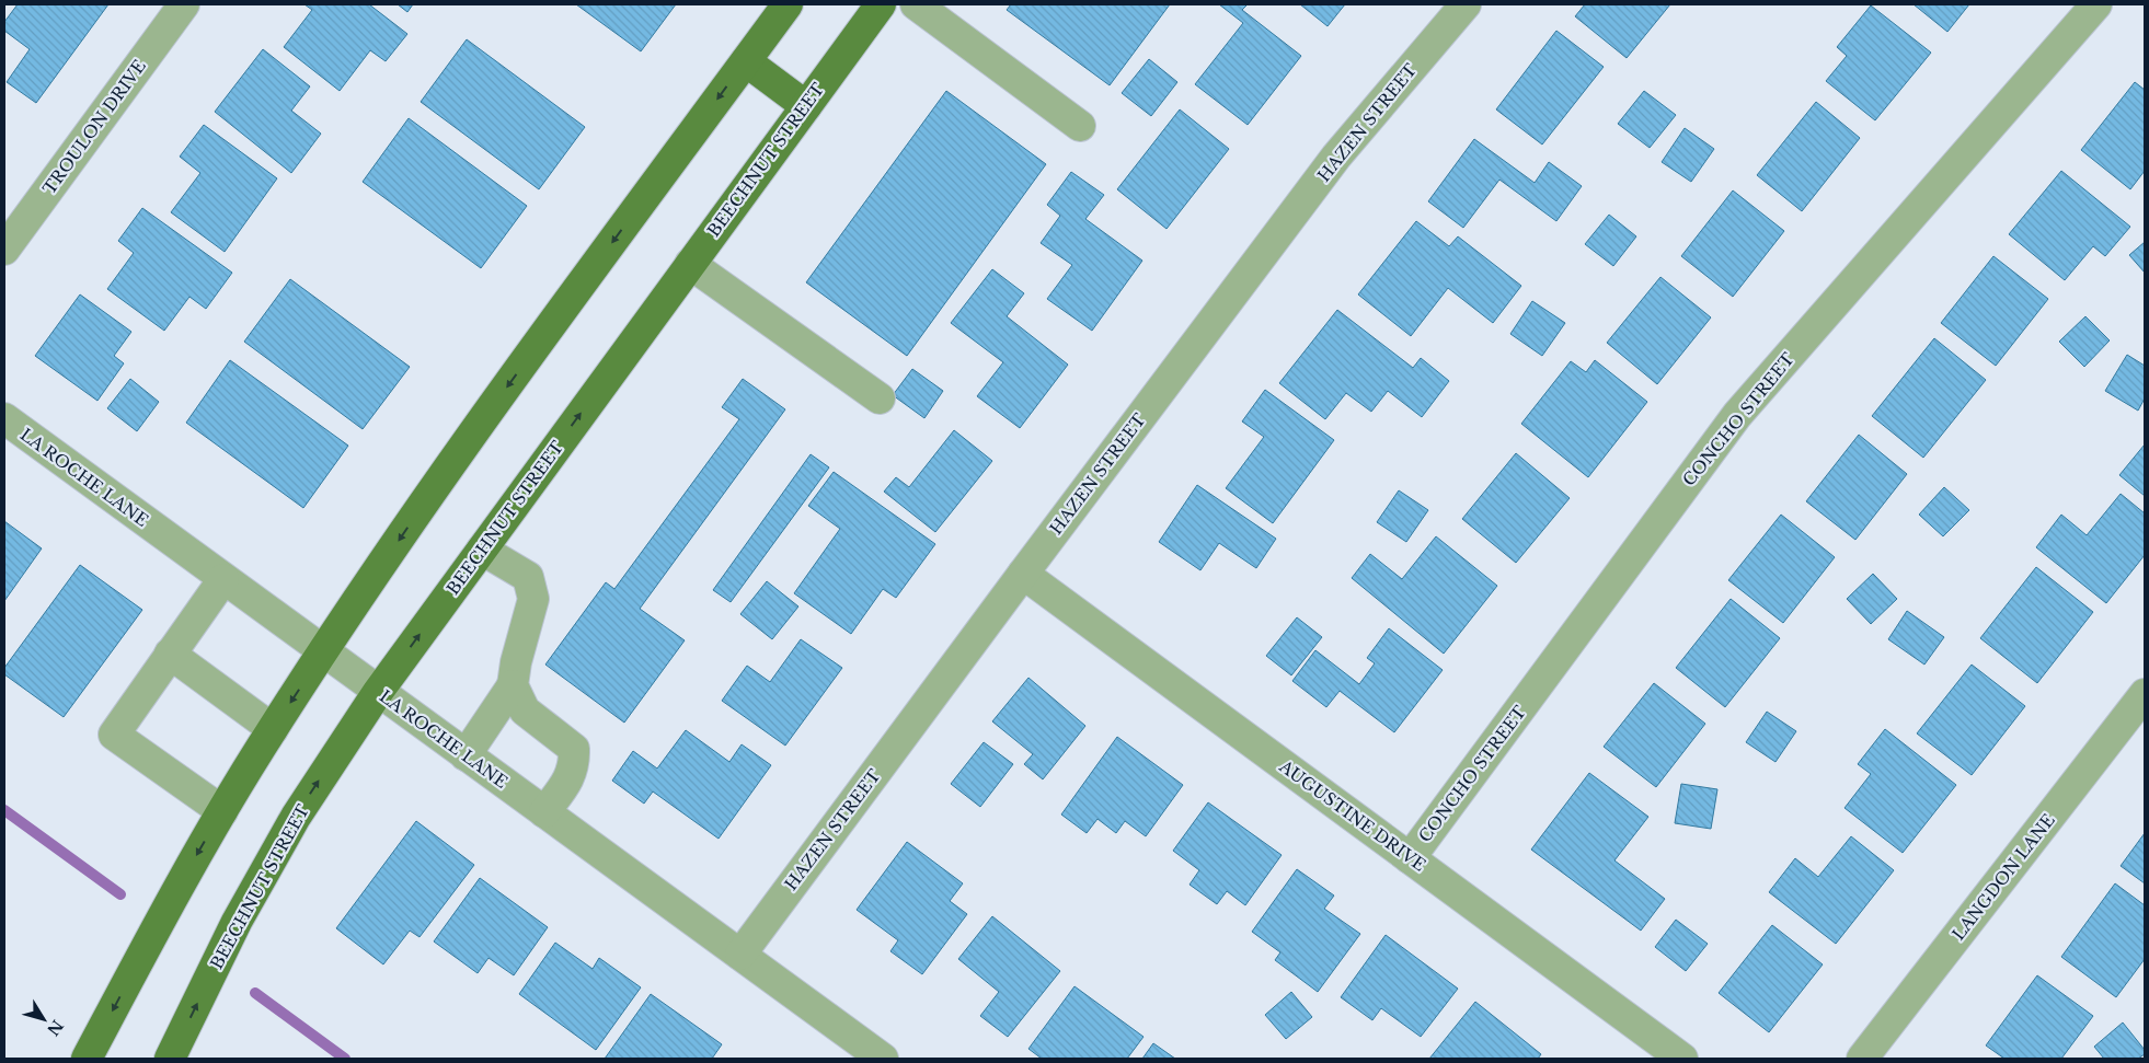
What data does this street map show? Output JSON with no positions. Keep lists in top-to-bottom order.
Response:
{
  "streets": {
    "main road": ["BEECHNUT STREET"],
    "street": [
      "HAZEN STREET",
      "TROULON DRIVE",
      "CONCHO STREET",
      "LA ROCHE LANE",
      "AUGUSTINE DRIVE",
      "LANGDON LANE"
    ]
  },
  "crossings": [
    ["HAZEN STREET", "LA ROCHE LANE"],
    ["HAZEN STREET", "AUGUSTINE DRIVE"],
    ["BEECHNUT STREET", "LA ROCHE LANE"],
    ["CONCHO STREET", "AUGUSTINE DRIVE"]
  ],
  "north": "bottom right"
}
